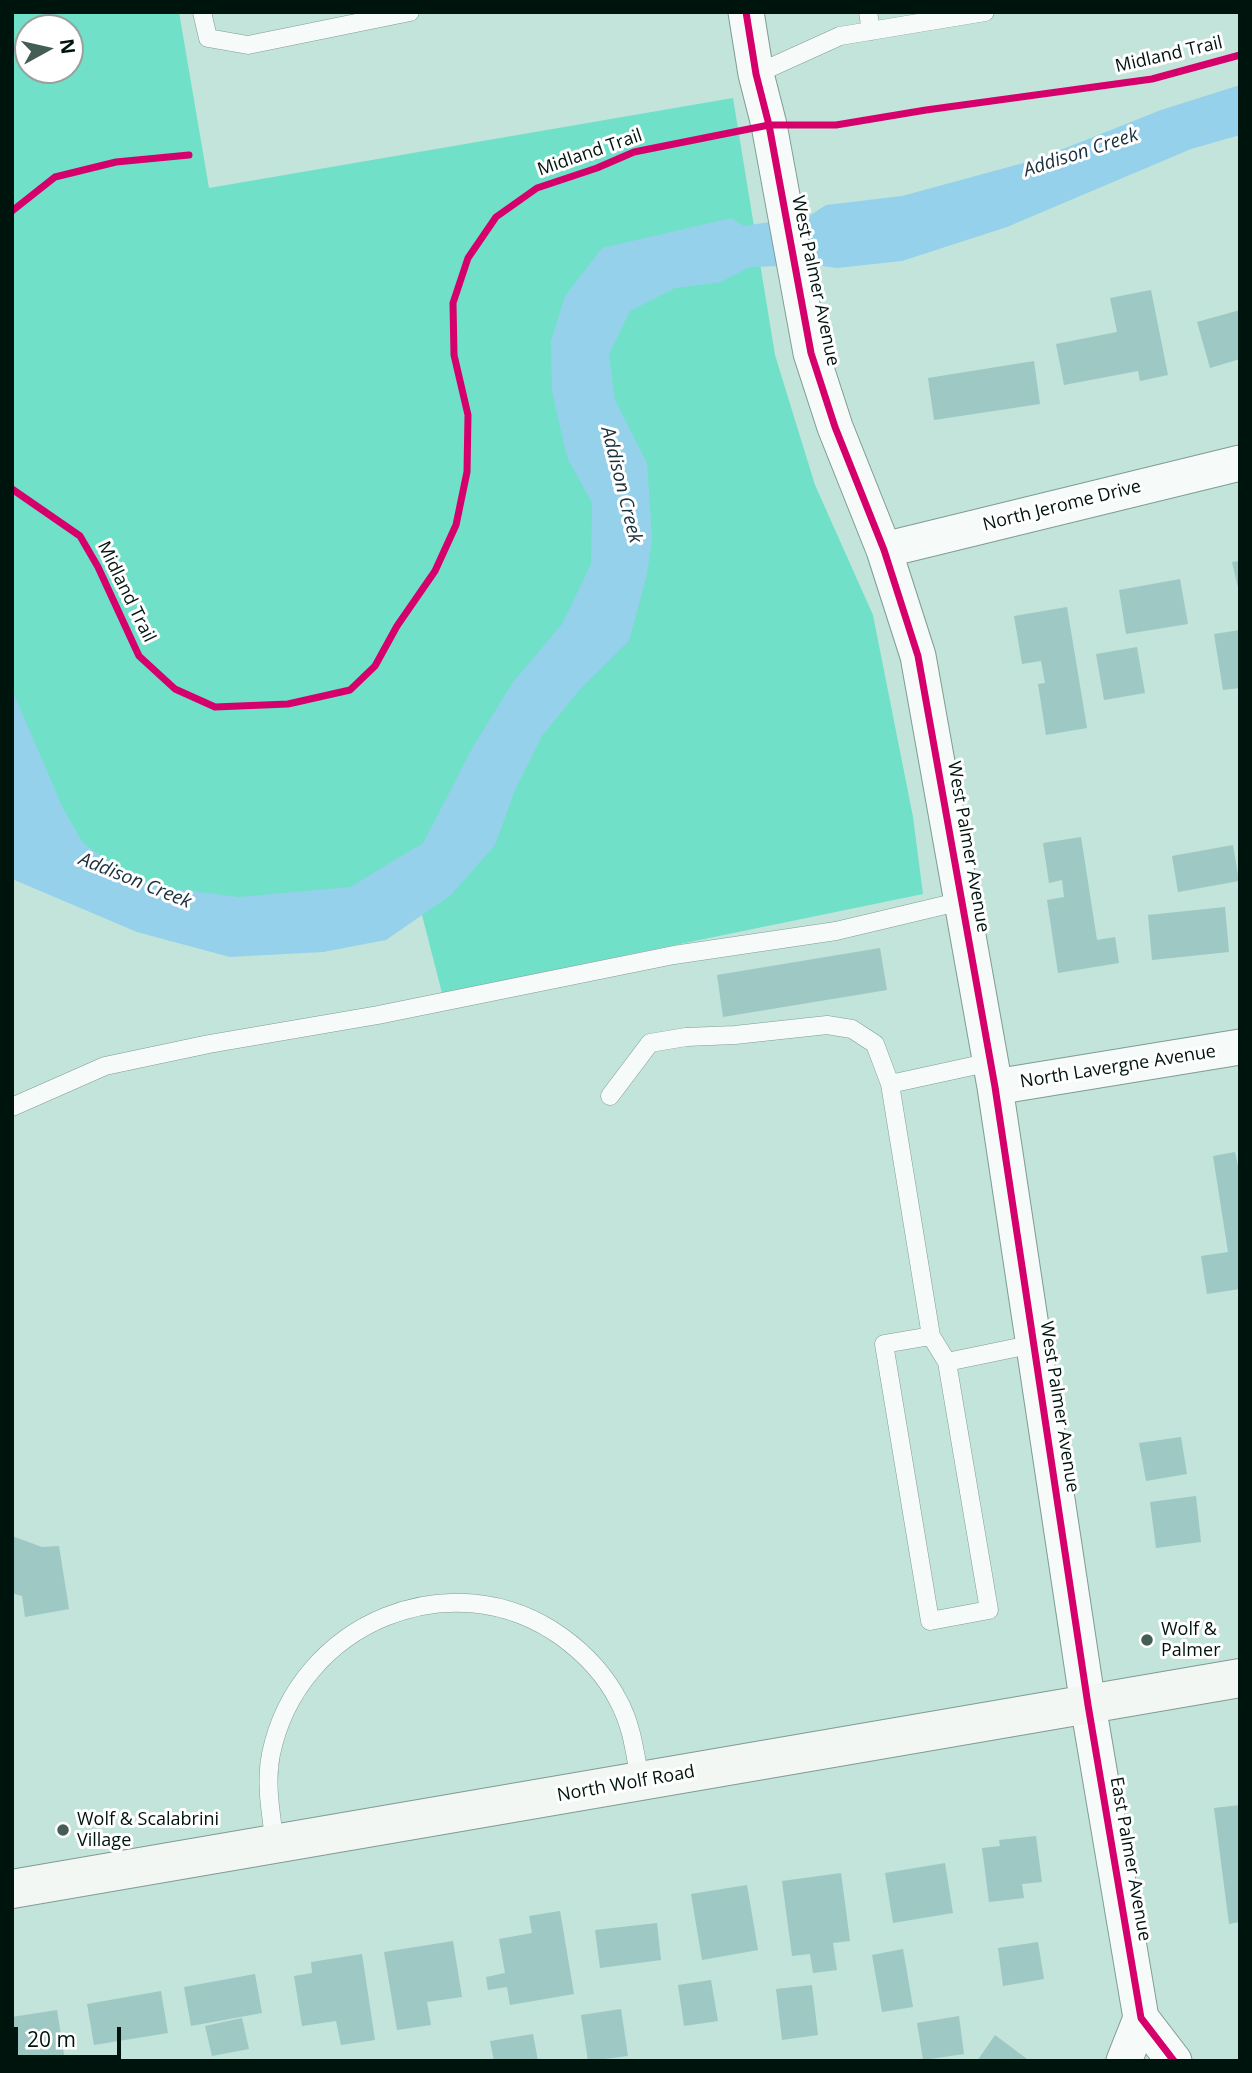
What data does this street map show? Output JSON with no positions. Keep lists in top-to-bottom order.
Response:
{
  "streets": {
    "main road": ["North Wolf Road"],
    "street": [
      "West Palmer Avenue",
      "North Jerome Drive",
      "North Lavergne Avenue",
      "East Palmer Avenue"
    ],
    "cycle path": ["Midland Trail"]
  },
  "crossings": [
    ["West Palmer Avenue", "North Jerome Drive"],
    ["West Palmer Avenue", "North Lavergne Avenue"],
    ["West Palmer Avenue", "North Wolf Road"],
    ["West Palmer Avenue", "East Palmer Avenue"],
    ["North Wolf Road", "East Palmer Avenue"]
  ],
  "water": ["Addison Creek"],
  "places": ["Wolf & Palmer", "Wolf & Scalabrini Village"],
  "scale_bar": "20 m",
  "north": "right"
}
